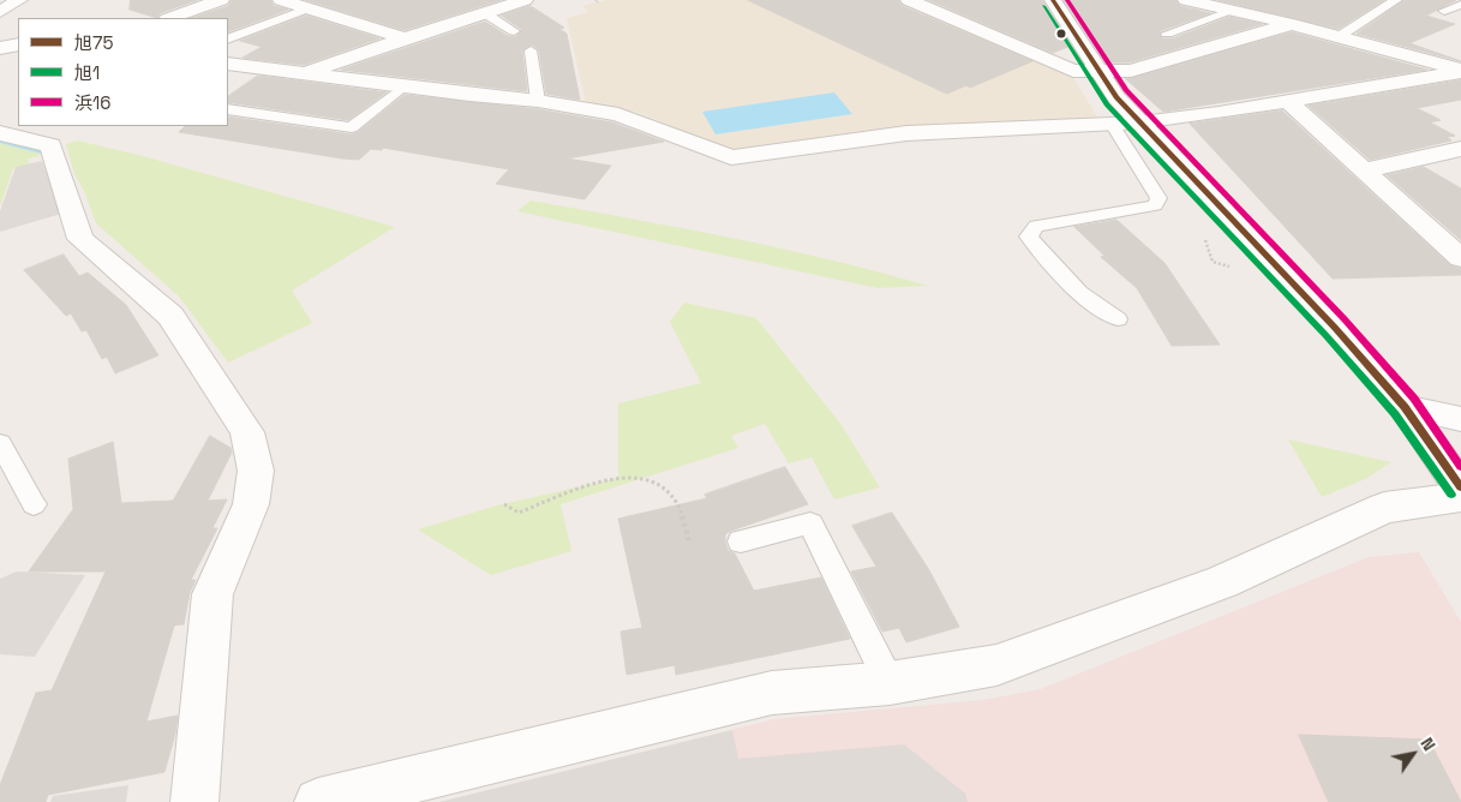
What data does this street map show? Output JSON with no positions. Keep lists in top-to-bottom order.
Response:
{
  "lines": ["transit line 旭75", "transit line 浜16", "transit line 旭1"],
  "legend": ["旭75", "旭1", "浜16"],
  "north": "top right"
}
